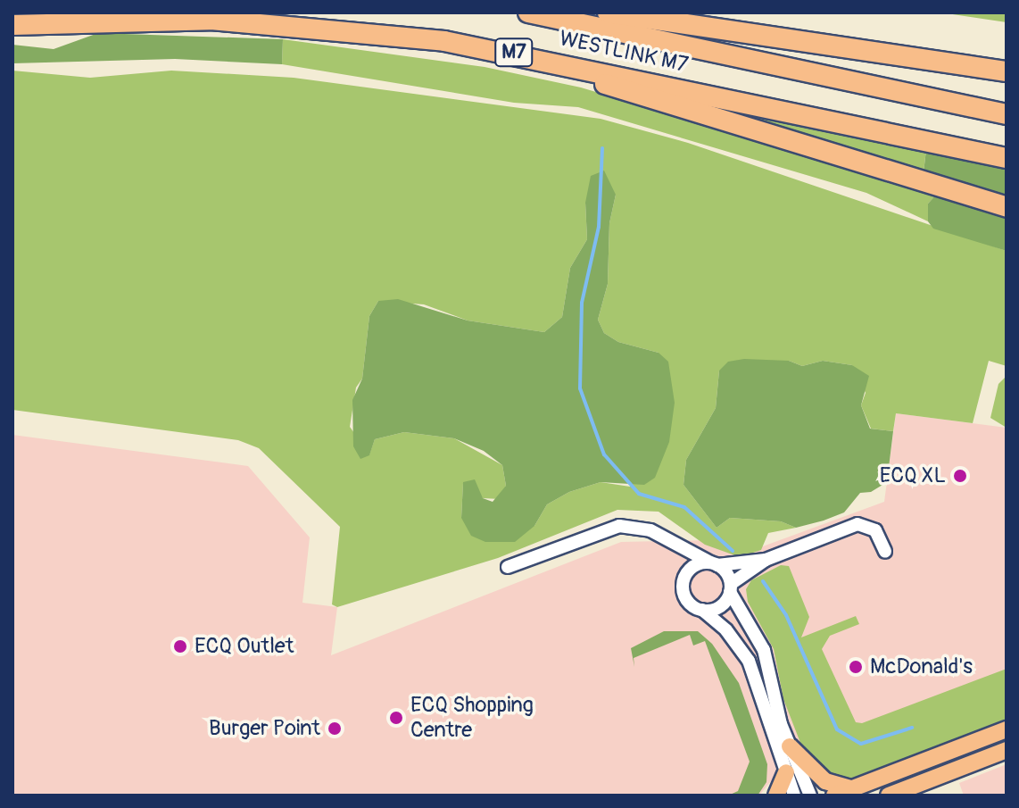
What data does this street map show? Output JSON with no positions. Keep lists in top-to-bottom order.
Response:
{
  "streets": {
    "highway": ["WESTLINK M7", "M7"]
  },
  "crossings": [
    ["WESTLINK M7", "M7"]
  ],
  "places": [
    "ECQ XL",
    "ECQ Outlet",
    "McDonald's",
    "ECQ Shopping Centre",
    "Burger Point"
  ]
}
